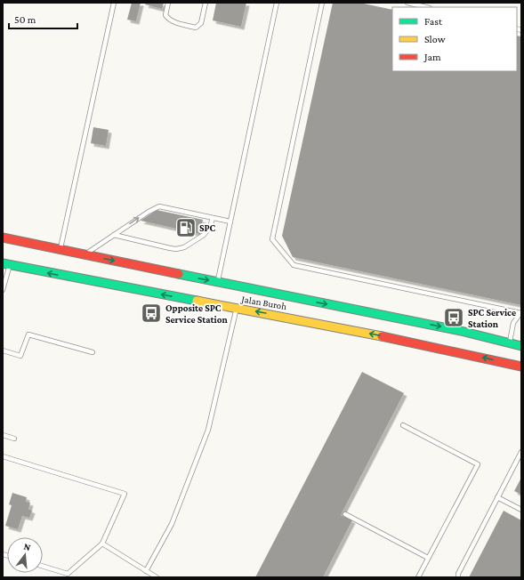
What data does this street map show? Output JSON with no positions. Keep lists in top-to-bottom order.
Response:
{
  "streets": {
    "highway": ["Jalan Buroh"]
  },
  "places": {
    "fuel station": ["SPC"],
    "bus stop": ["Opposite SPC Service Station", "SPC Service Station"]
  },
  "legend": ["Fast", "Slow", "Jam"],
  "scale_bar": "50 m",
  "north": "top"
}
